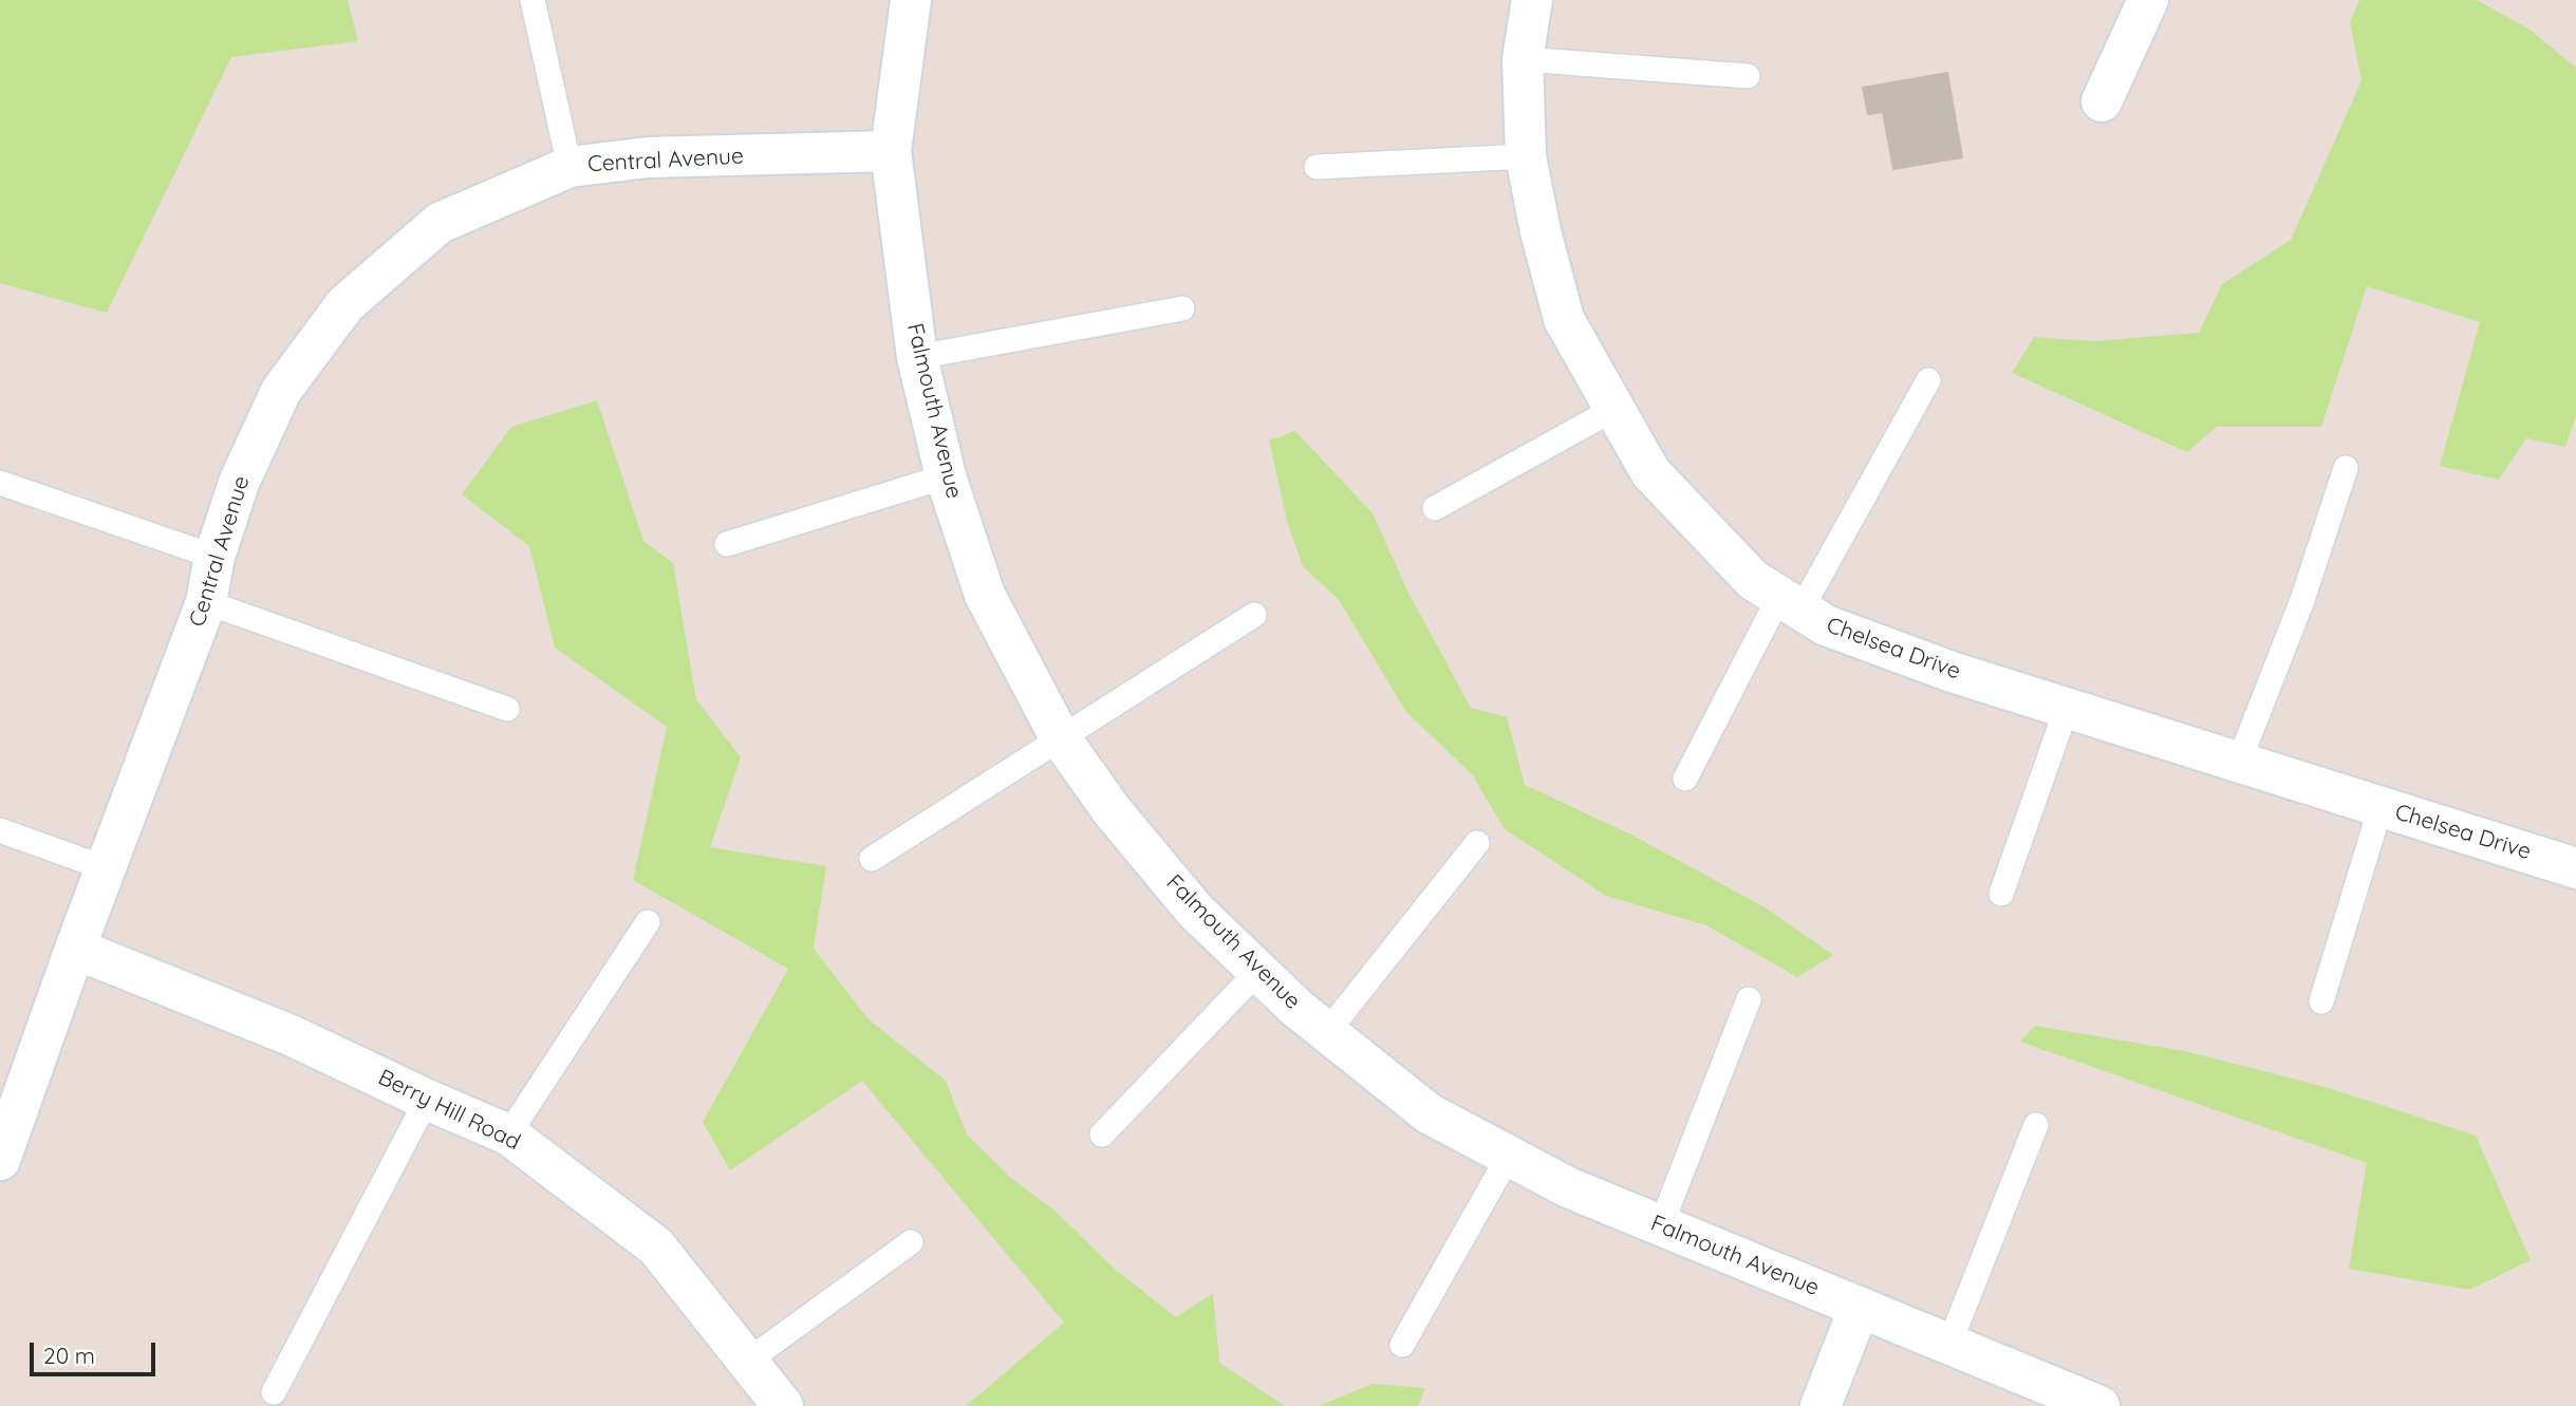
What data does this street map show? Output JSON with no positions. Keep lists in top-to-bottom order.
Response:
{
  "streets": {
    "street": [
      "Central Avenue",
      "Falmouth Avenue",
      "Chelsea Drive",
      "Berry Hill Road"
    ]
  },
  "crossings": [
    ["Central Avenue", "Falmouth Avenue"],
    ["Central Avenue", "Berry Hill Road"]
  ],
  "scale_bar": "20 m"
}
